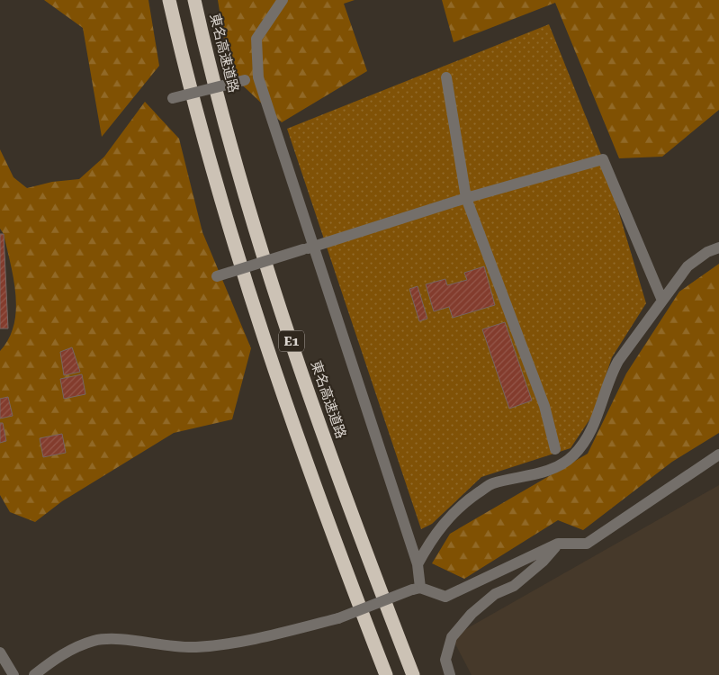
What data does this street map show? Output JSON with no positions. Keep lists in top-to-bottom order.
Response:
{
  "streets": {
    "highway": ["東名高速道路", "E1"]
  }
}
